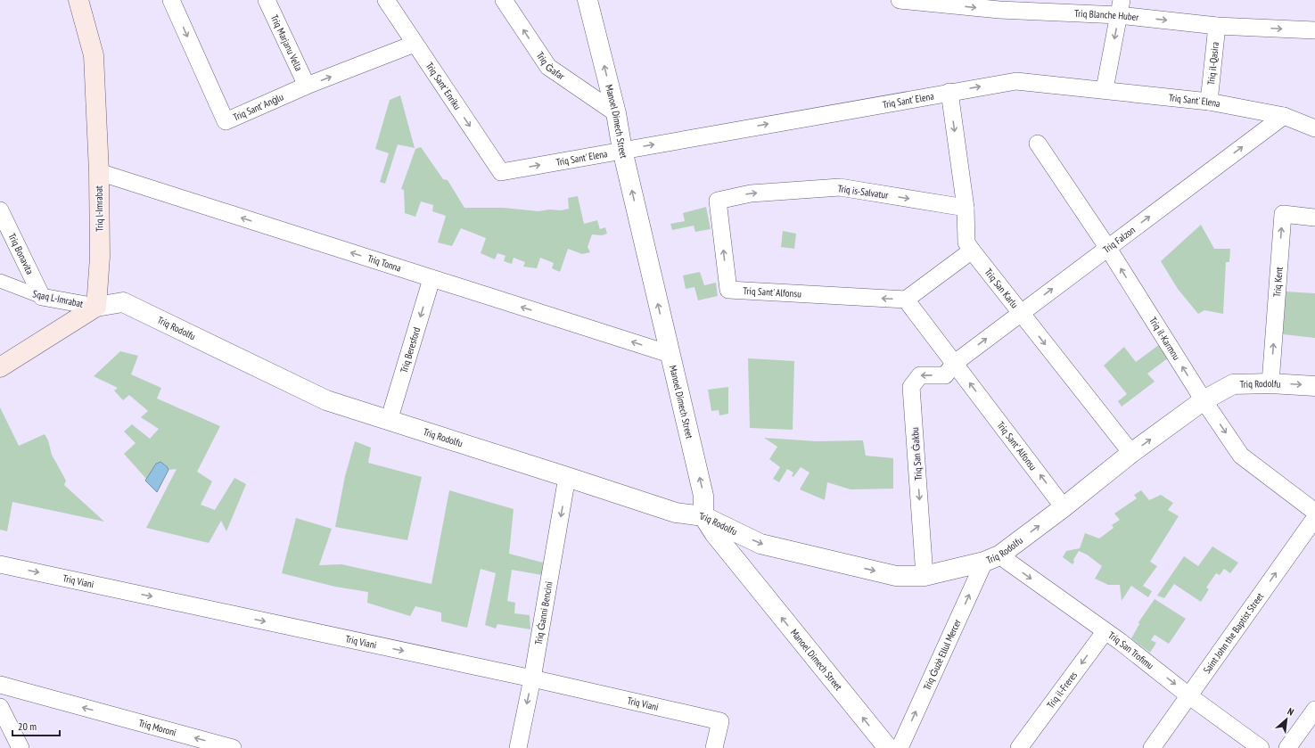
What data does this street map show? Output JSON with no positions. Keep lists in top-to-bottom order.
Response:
{
  "streets": {
    "main road": ["Triq l-Imrabat"],
    "street": [
      "Triq Blanche Huber",
      "Triq Marjanu Vella",
      "Triq il-Qasira",
      "Triq Ġafar",
      "Triq Sant' Enriku",
      "Triq Sant' Elena",
      "Triq Sant' Anġlu",
      "Manoel Dimech Street",
      "Triq is-Salvatur",
      "Triq Falzon",
      "Triq Bonavita",
      "Triq Tonna",
      "Triq Kent",
      "Triq San Karlu",
      "Triq Sant' Alfonsu",
      "Sqaq L-Imrabat",
      "Triq Rodolfu",
      "Triq il-Karmnu",
      "Triq Beresford",
      "Triq San Ġakbu",
      "Triq Viani",
      "Triq Ġanni Bencini",
      "Saint John the Baptist Street",
      "Triq San Trofimu",
      "Triq Ġużè Ellul Mercer",
      "Triq il-Freres",
      "Triq Moroni"
    ]
  },
  "crossings": [
    ["Triq Blanche Huber", "Triq il-Qasira"],
    ["Triq Marjanu Vella", "Triq Sant' Anġlu"],
    ["Triq il-Qasira", "Triq Sant' Elena"],
    ["Triq Ġafar", "Manoel Dimech Street"],
    ["Triq Sant' Enriku", "Triq Sant' Elena"],
    ["Triq Sant' Enriku", "Triq Sant' Anġlu"],
    ["Triq Sant' Elena", "Manoel Dimech Street"],
    ["Triq Sant' Elena", "Triq Falzon"],
    ["Triq Sant' Elena", "Triq San Karlu"],
    ["Manoel Dimech Street", "Triq Tonna"],
    ["Manoel Dimech Street", "Triq Rodolfu"],
    ["Triq is-Salvatur", "Triq San Karlu"],
    ["Triq is-Salvatur", "Triq Sant' Alfonsu"],
    ["Triq l-Imrabat", "Triq Tonna"],
    ["Triq l-Imrabat", "Sqaq L-Imrabat"],
    ["Triq l-Imrabat", "Triq Rodolfu"],
    ["Triq Falzon", "Triq San Karlu"],
    ["Triq Falzon", "Triq Sant' Alfonsu"],
    ["Triq Falzon", "Triq il-Karmnu"],
    ["Triq Falzon", "Triq San Ġakbu"],
    ["Triq Bonavita", "Sqaq L-Imrabat"],
    ["Triq Tonna", "Triq Beresford"],
    ["Triq Kent", "Triq Rodolfu"],
    ["Triq San Karlu", "Triq Rodolfu"],
    ["Triq Sant' Alfonsu", "Triq Rodolfu"],
    ["Triq Sant' Alfonsu", "Triq San Ġakbu"],
    ["Sqaq L-Imrabat", "Triq Rodolfu"],
    ["Triq Rodolfu", "Triq il-Karmnu"],
    ["Triq Rodolfu", "Triq Beresford"],
    ["Triq Rodolfu", "Triq San Ġakbu"],
    ["Triq Rodolfu", "Triq Ġanni Bencini"],
    ["Triq Rodolfu", "Triq San Trofimu"],
    ["Triq Rodolfu", "Triq Ġużè Ellul Mercer"],
    ["Triq Viani", "Triq Ġanni Bencini"],
    ["Saint John the Baptist Street", "Triq San Trofimu"],
    ["Triq San Trofimu", "Triq Ġużè Ellul Mercer"],
    ["Triq San Trofimu", "Triq il-Freres"]
  ],
  "one_way": [
    "Triq Blanche Huber",
    "Triq Ġafar",
    "Triq Sant' Enriku",
    "Triq Sant' Elena",
    "Manoel Dimech Street",
    "Triq is-Salvatur",
    "Triq Falzon",
    "Triq Tonna",
    "Triq Kent",
    "Triq San Karlu",
    "Triq Sant' Alfonsu",
    "Triq Beresford",
    "Triq San Ġakbu",
    "Triq Viani",
    "Triq Ġanni Bencini",
    "Saint John the Baptist Street",
    "Triq San Trofimu",
    "Triq Ġużè Ellul Mercer",
    "Triq il-Freres",
    "Triq Moroni"
  ],
  "scale_bar": "20 m",
  "north": "top right"
}
